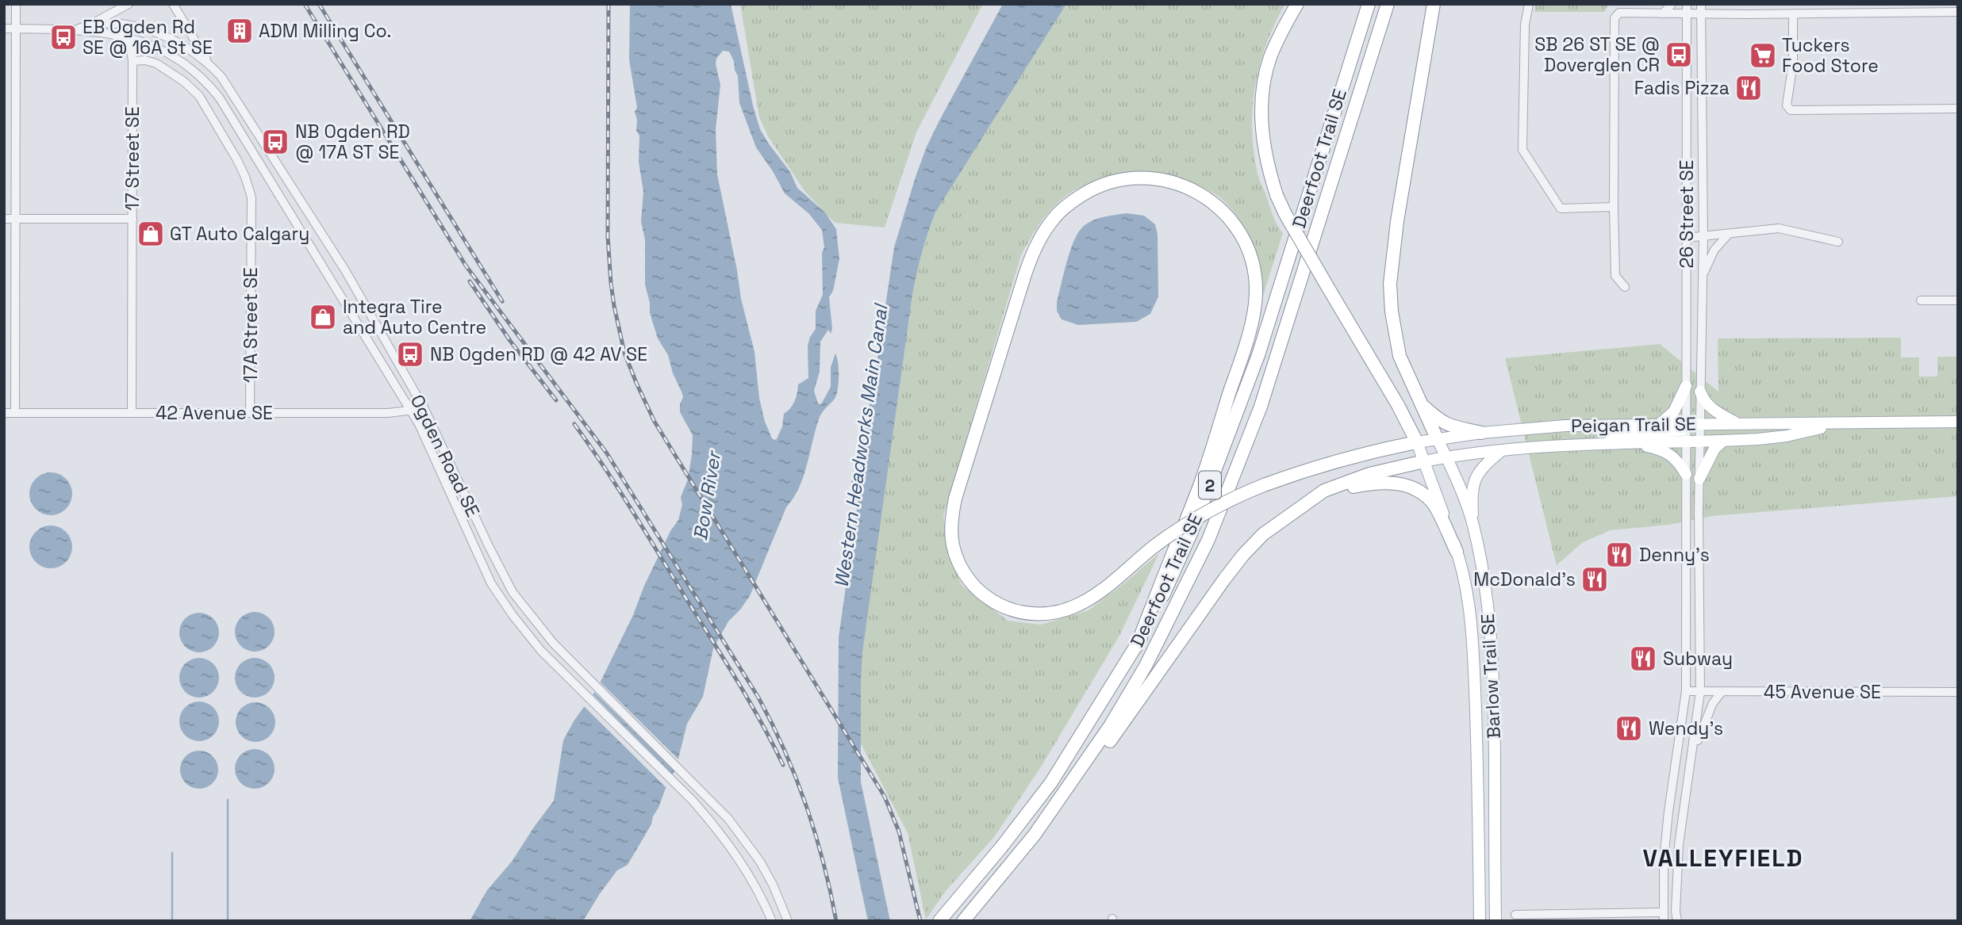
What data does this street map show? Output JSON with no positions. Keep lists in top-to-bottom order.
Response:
{
  "streets": {
    "highway": ["Deerfoot Trail SE", "2"],
    "main road": ["Peigan Trail SE", "Barlow Trail SE"],
    "street": [
      "17 Street SE",
      "26 Street SE",
      "17A Street SE",
      "42 Avenue SE",
      "Ogden Road SE",
      "45 Avenue SE"
    ]
  },
  "crossings": [
    ["17 Street SE", "17A Street SE"],
    ["17 Street SE", "42 Avenue SE"],
    ["17 Street SE", "Ogden Road SE"],
    ["26 Street SE", "Peigan Trail SE"],
    ["26 Street SE", "45 Avenue SE"],
    ["17A Street SE", "42 Avenue SE"],
    ["42 Avenue SE", "Ogden Road SE"],
    ["Peigan Trail SE", "Barlow Trail SE"]
  ],
  "districts": ["VALLEYFIELD"],
  "water": ["Western Headworks Main Canal", "Bow River"],
  "places": {
    "building": ["ADM Milling Co."],
    "bus stop": [
      "EB Ogden Rd SE @ 16A St SE",
      "SB 26 ST SE @ Doverglen CR",
      "NB Ogden RD @ 17A ST SE",
      "NB Ogden RD @ 42 AV SE"
    ],
    "supermarket": ["Tuckers Food Store"],
    "restaurant": [
      "Fadis Pizza",
      "Denny's",
      "McDonald's",
      "Subway",
      "Wendy's"
    ],
    "shop": ["GT Auto Calgary", "Integra Tire and Auto Centre"]
  }
}
